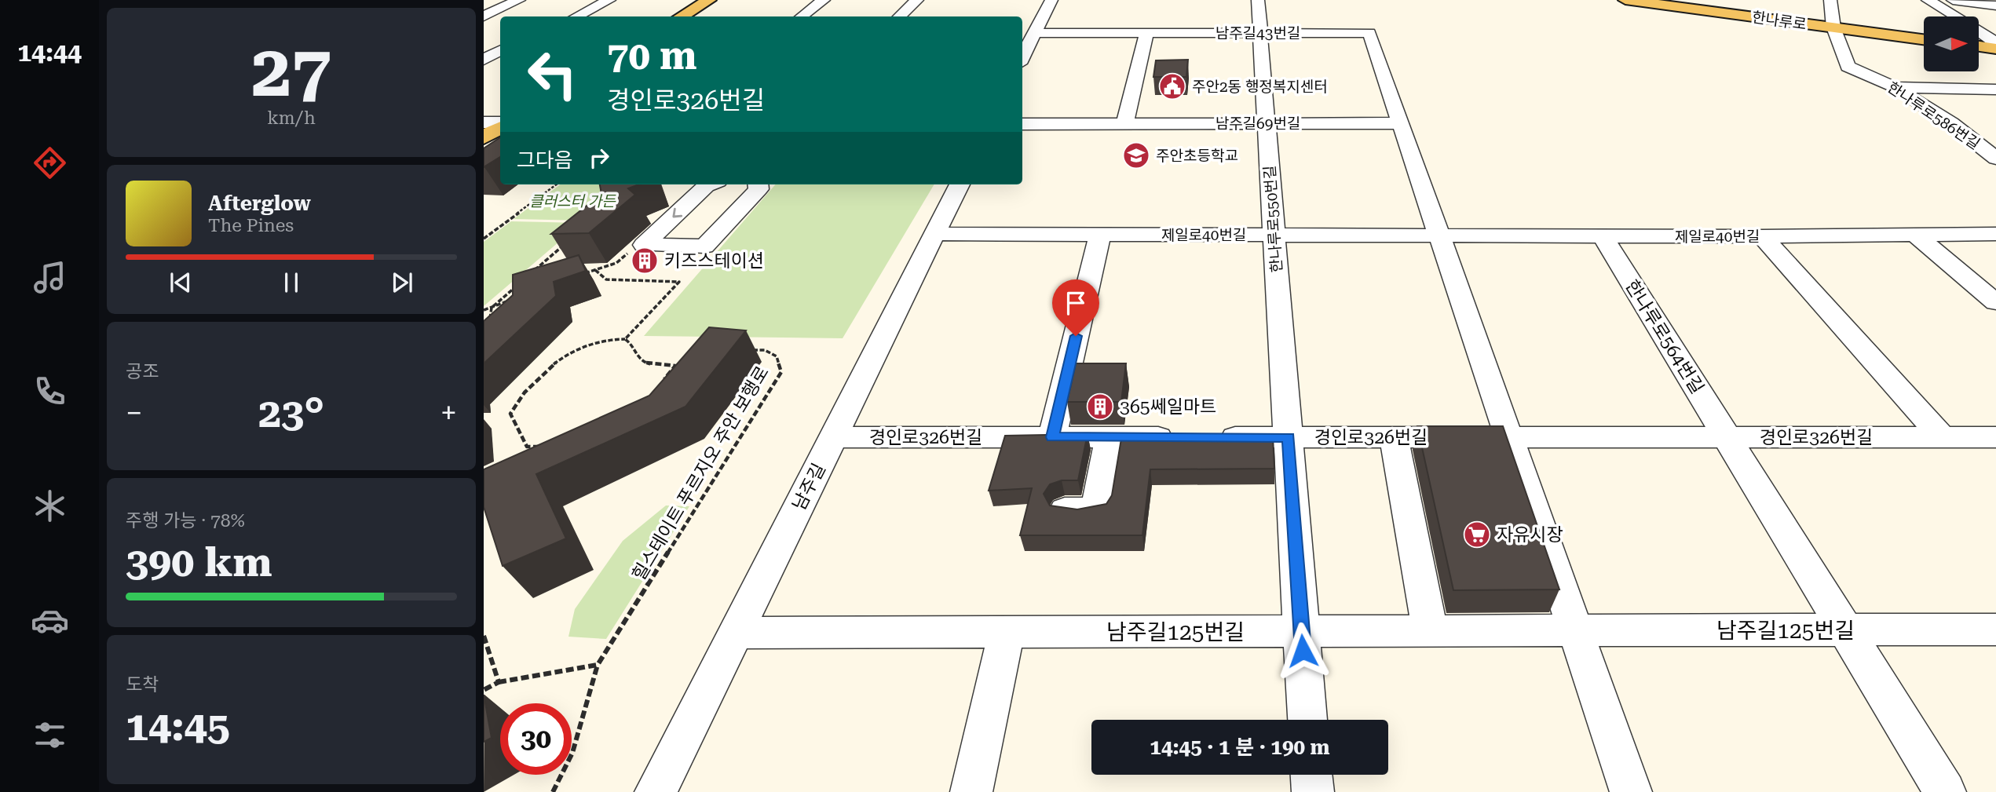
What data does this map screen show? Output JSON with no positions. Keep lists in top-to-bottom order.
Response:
{
  "streets": {
    "main road": ["한나루로"],
    "street": [
      "남주길43번길",
      "한나루로586번길",
      "남주길69번길",
      "한나루로550번길",
      "제일로40번길",
      "한나루로564번길",
      "경인로326번길",
      "남주길",
      "남주길125번길"
    ],
    "path": ["힐스테이트 푸르지오 주안 보행로"]
  },
  "crossings": [
    ["한나루로", "한나루로586번길"],
    ["남주길43번길", "남주길69번길"],
    ["남주길43번길", "한나루로550번길"],
    ["남주길69번길", "한나루로550번길"],
    ["한나루로550번길", "제일로40번길"],
    ["한나루로550번길", "경인로326번길"],
    ["한나루로550번길", "남주길125번길"],
    ["제일로40번길", "한나루로564번길"],
    ["제일로40번길", "남주길"],
    ["한나루로564번길", "경인로326번길"],
    ["한나루로564번길", "남주길125번길"],
    ["경인로326번길", "남주길"],
    ["남주길", "남주길125번길"]
  ],
  "parks": ["클러스터 가든"],
  "places": {
    "public building": ["주안2동 행정복지센터"],
    "school or university": ["주안초등학교"],
    "building": ["키즈스테이션", "365쎄일마트"],
    "supermarket": ["자유시장"]
  },
  "north": "right",
  "page": {
    "tabs": "14:44",
    "tile": [
      ["27", "km/h"],
      "공조",
      ["주행 가능 · 78%", "390 km"],
      ["도착", "14:45"]
    ],
    "turn": ["70 m", "경인로326번길"],
    "then": "그다음",
    "song": ["Afterglow", "The Pines"],
    "heat": ["−", "23°", "+"],
    "limit": "30",
    "trip": "14:45 · 1 분 · 190 m"
  }
}
